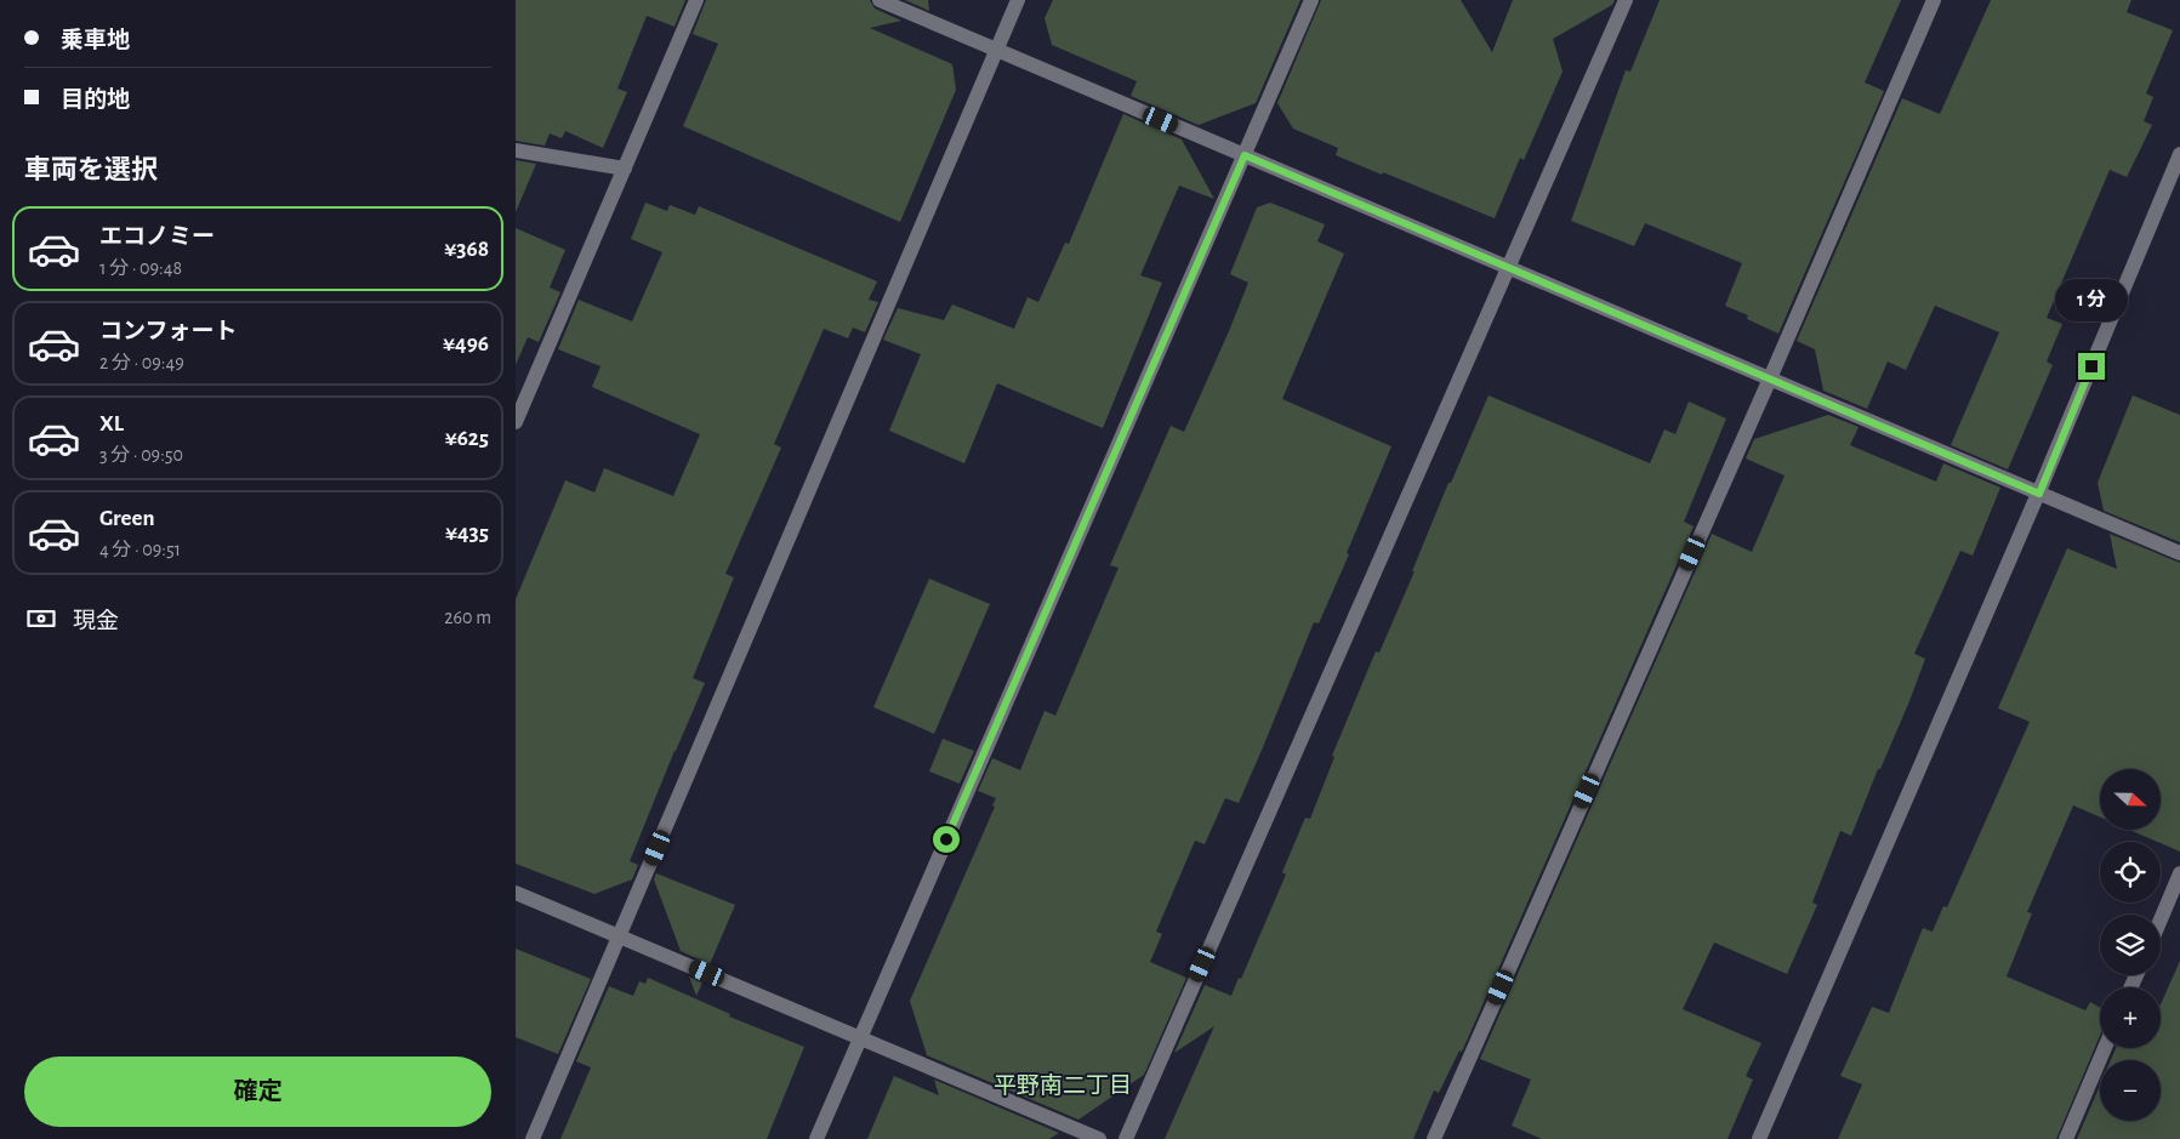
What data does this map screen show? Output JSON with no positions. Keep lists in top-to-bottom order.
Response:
{
  "districts": ["平野南二丁目"],
  "north": "right",
  "page": {
    "banner": ["乗車地", "目的地"],
    "heading": "車両を選択",
    "list": [
      {
        "name": "エコノミー",
        "note": "1 分 · 09:48",
        "value": "¥368"
      },
      {
        "name": "コンフォート",
        "note": "2 分 · 09:49",
        "value": "¥496"
      },
      {
        "name": "XL",
        "note": "3 分 · 09:50",
        "value": "¥625"
      },
      {
        "name": "Green",
        "note": "4 分 · 09:51",
        "value": "¥435"
      }
    ],
    "bubble": "1 分",
    "pay": ["現金", "260 m"],
    "map_buttons": ["+", "−"],
    "buttons": "確定"
  }
}
